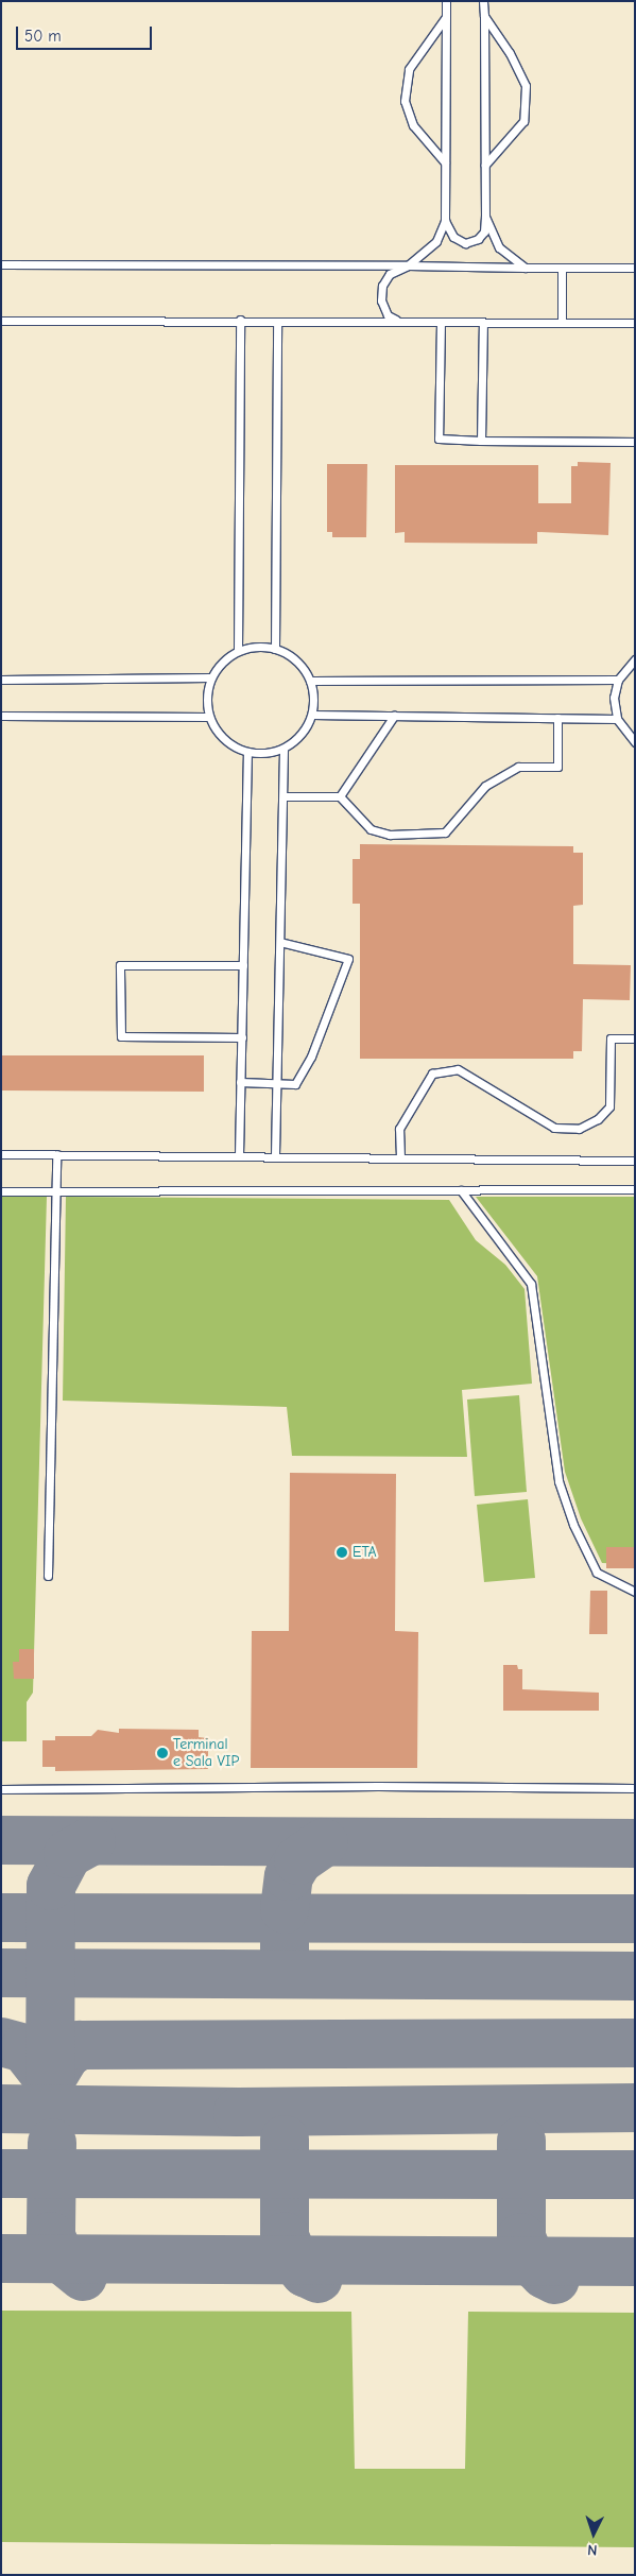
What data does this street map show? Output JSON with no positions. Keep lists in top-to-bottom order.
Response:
{
  "places": ["ETA", "Terminal e Sala VIP"],
  "scale_bar": "50 m",
  "north": "bottom"
}
